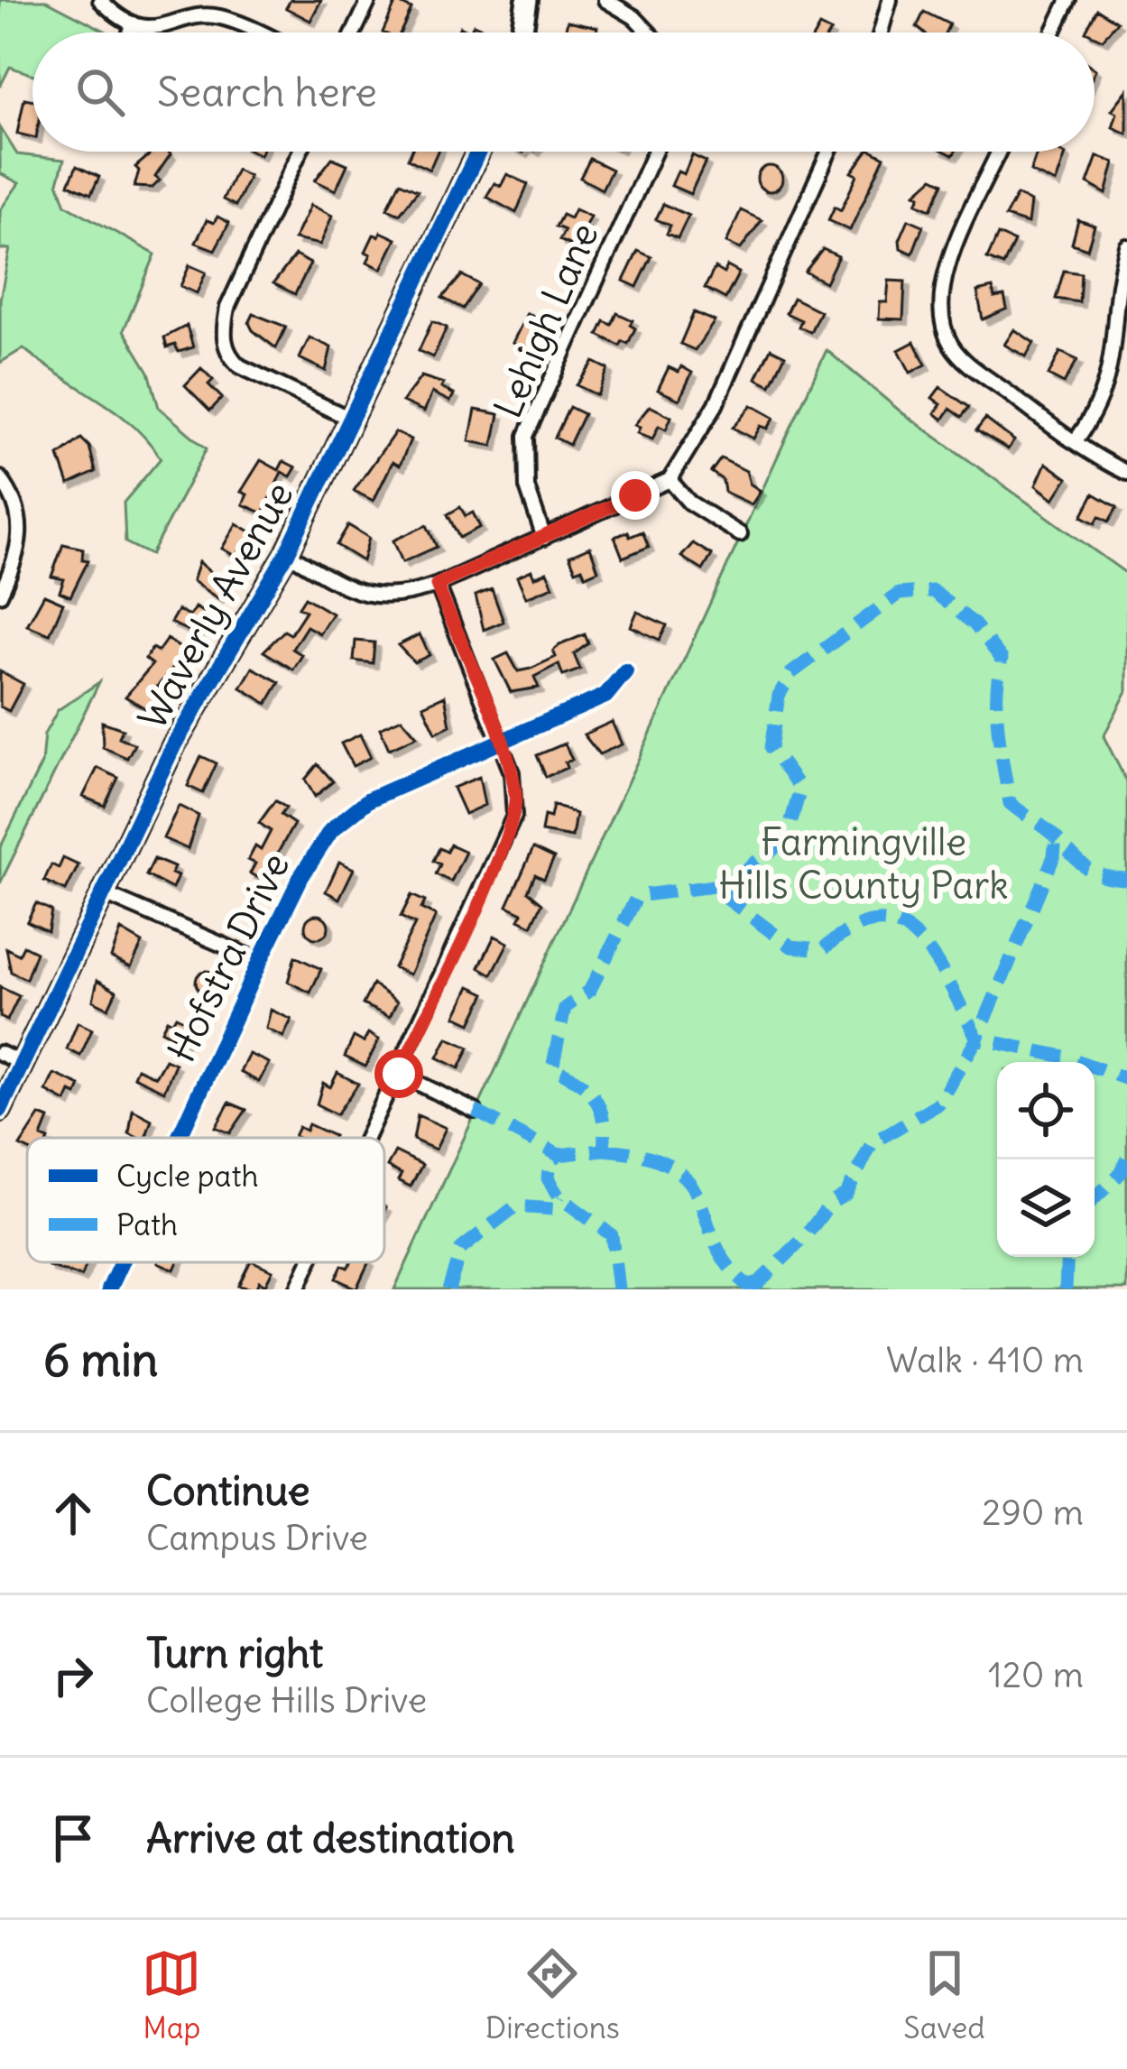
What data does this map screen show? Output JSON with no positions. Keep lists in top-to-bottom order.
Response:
{
  "streets": {
    "street": ["Lehigh Lane", "Waverly Avenue", "Hofstra Drive"]
  },
  "parks": ["Farmingville Hills County Park"],
  "legend": ["Cycle path", "Path"],
  "page": {
    "search": "Search here",
    "heading": ["6 min", "Walk · 410 m"],
    "list": [
      ["Continue", "Campus Drive", "290 m"],
      ["Turn right", "College Hills Drive", "120 m"],
      "Arrive at destination"
    ],
    "nav": ["Map", "Directions", "Saved"]
  }
}
